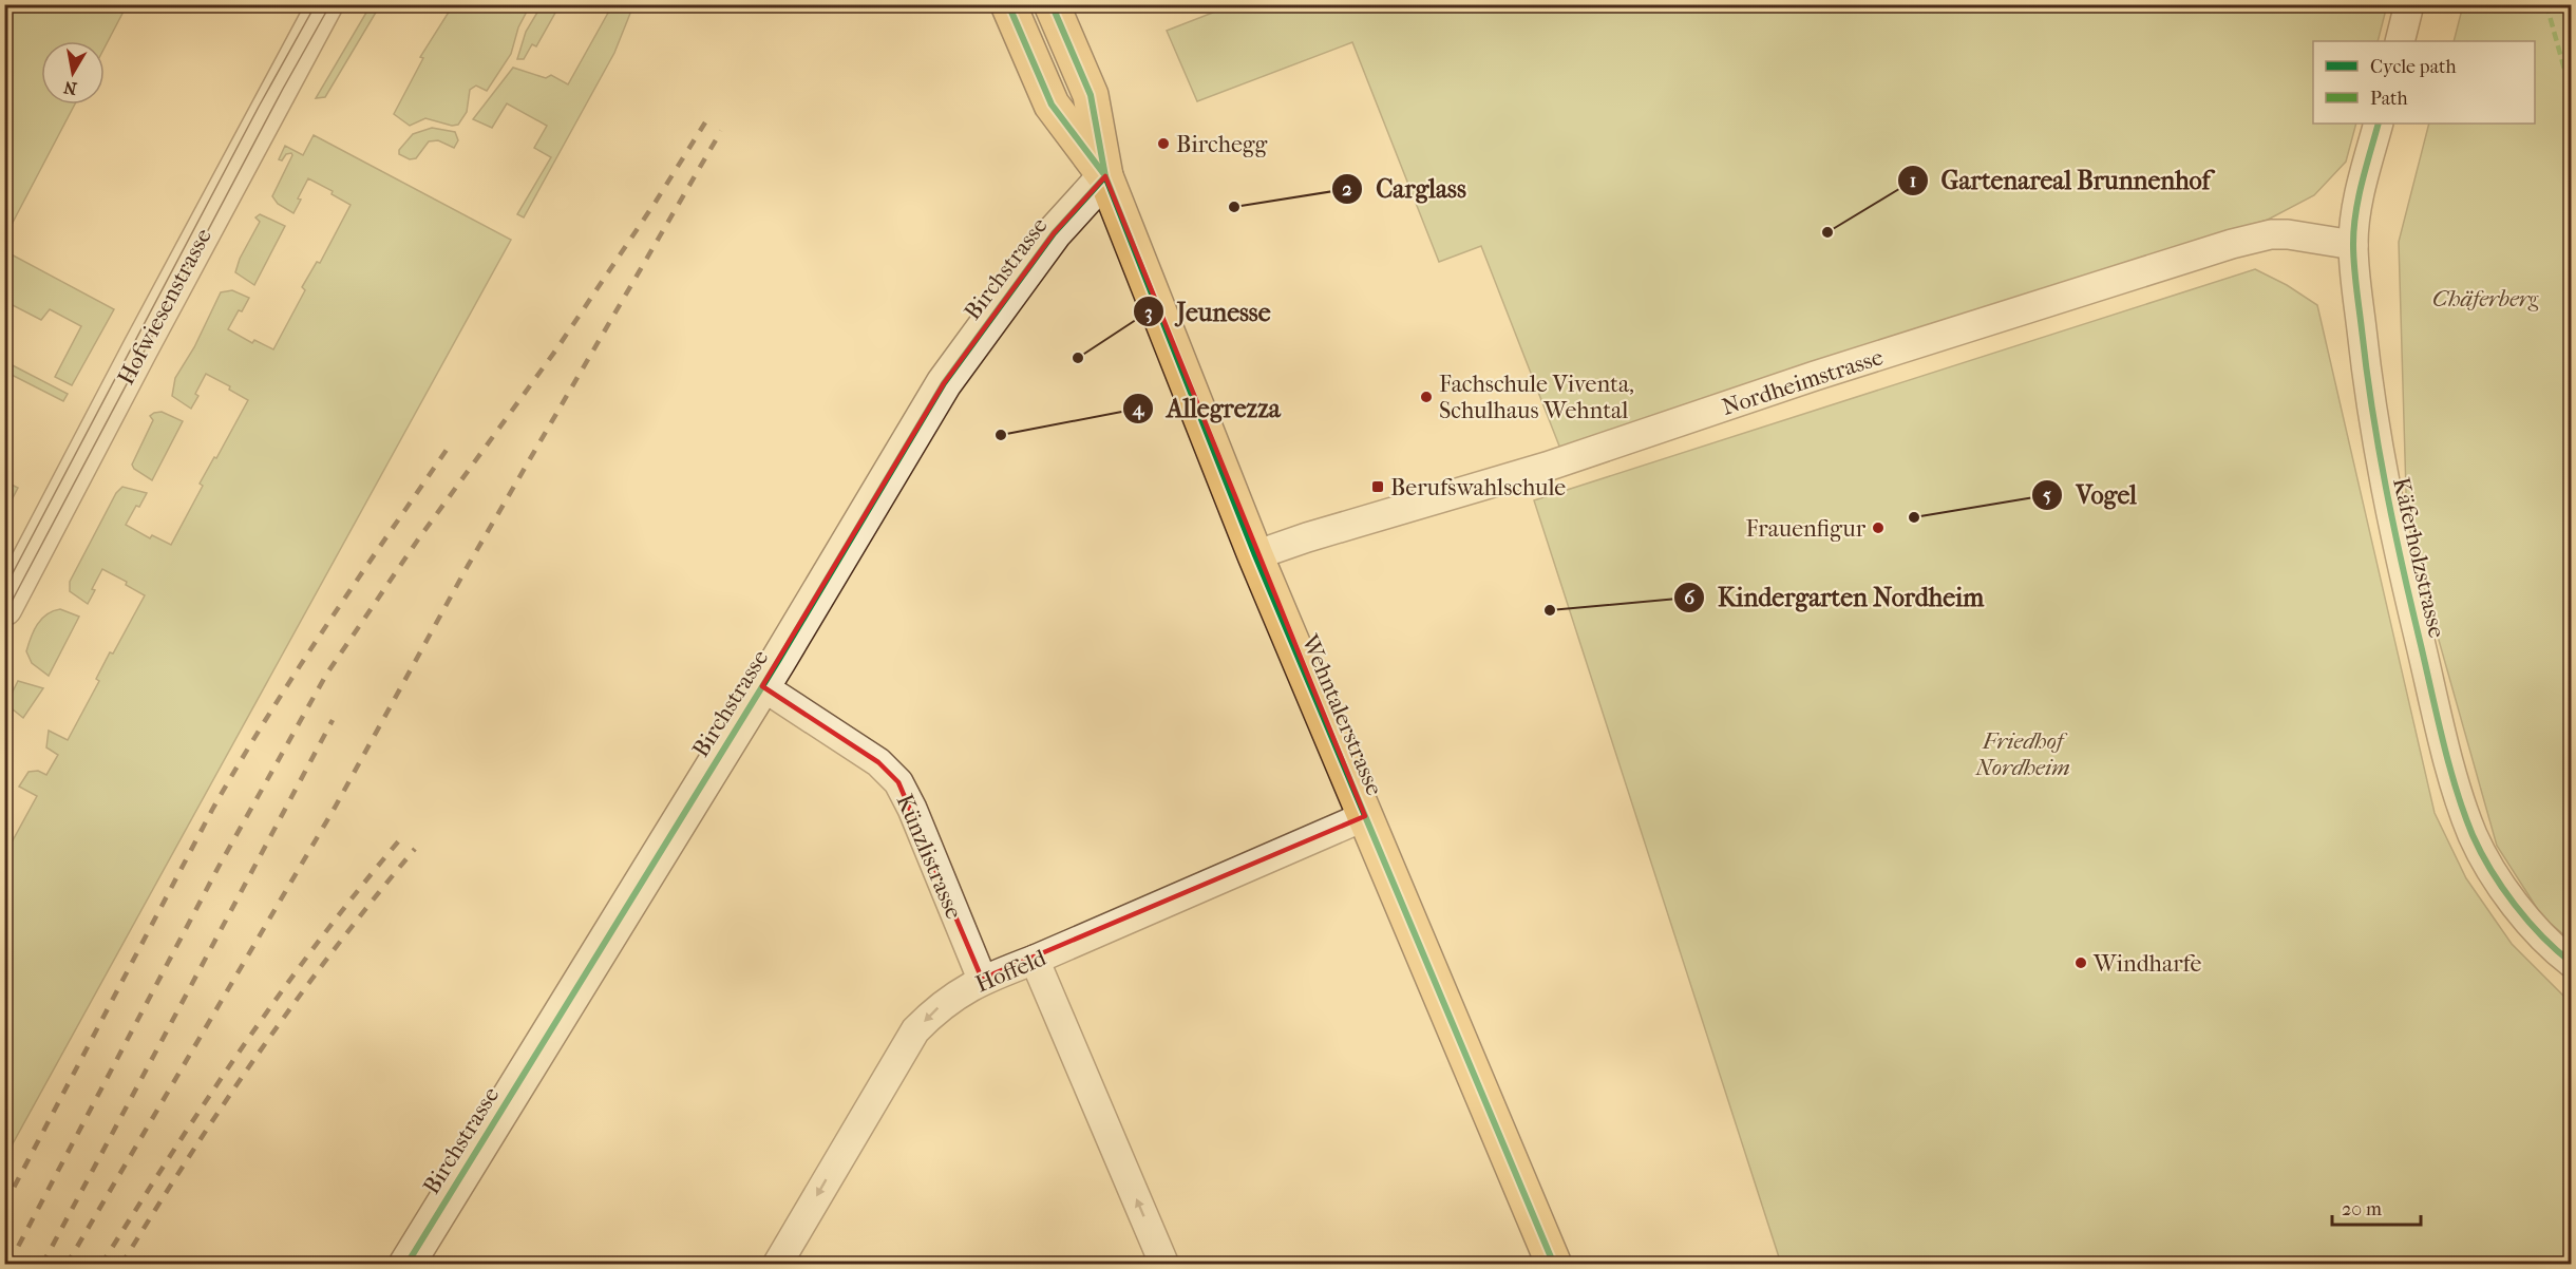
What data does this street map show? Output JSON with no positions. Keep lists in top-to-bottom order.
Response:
{
  "streets": {
    "main road": ["Birchstrasse", "Hofwiesenstrasse", "Wehntalerstrasse"],
    "street": [
      "Nordheimstrasse",
      "Käferholzstrasse",
      "Künzlistrasse",
      "Hoffeld"
    ]
  },
  "crossings": [
    ["Birchstrasse", "Wehntalerstrasse"],
    ["Birchstrasse", "Künzlistrasse"],
    ["Nordheimstrasse", "Käferholzstrasse"],
    ["Nordheimstrasse", "Wehntalerstrasse"],
    ["Wehntalerstrasse", "Hoffeld"],
    ["Künzlistrasse", "Hoffeld"]
  ],
  "one_way": ["Hoffeld"],
  "parks": ["Chäferberg", "Friedhof Nordheim"],
  "places": {
    "other": [
      "Birchegg",
      "Carglass",
      "Gartenareal Brunnenhof",
      "Jeunesse",
      "Fachschule Viventa, Schulhaus Wehntal",
      "Allegrezza",
      "Vogel",
      "Frauenfigur",
      "Kindergarten Nordheim",
      "Windharfe"
    ],
    "transit": ["Berufswahlschule"]
  },
  "legend": ["Cycle path", "Path"],
  "scale_bar": "20 m",
  "north": "bottom"
}
